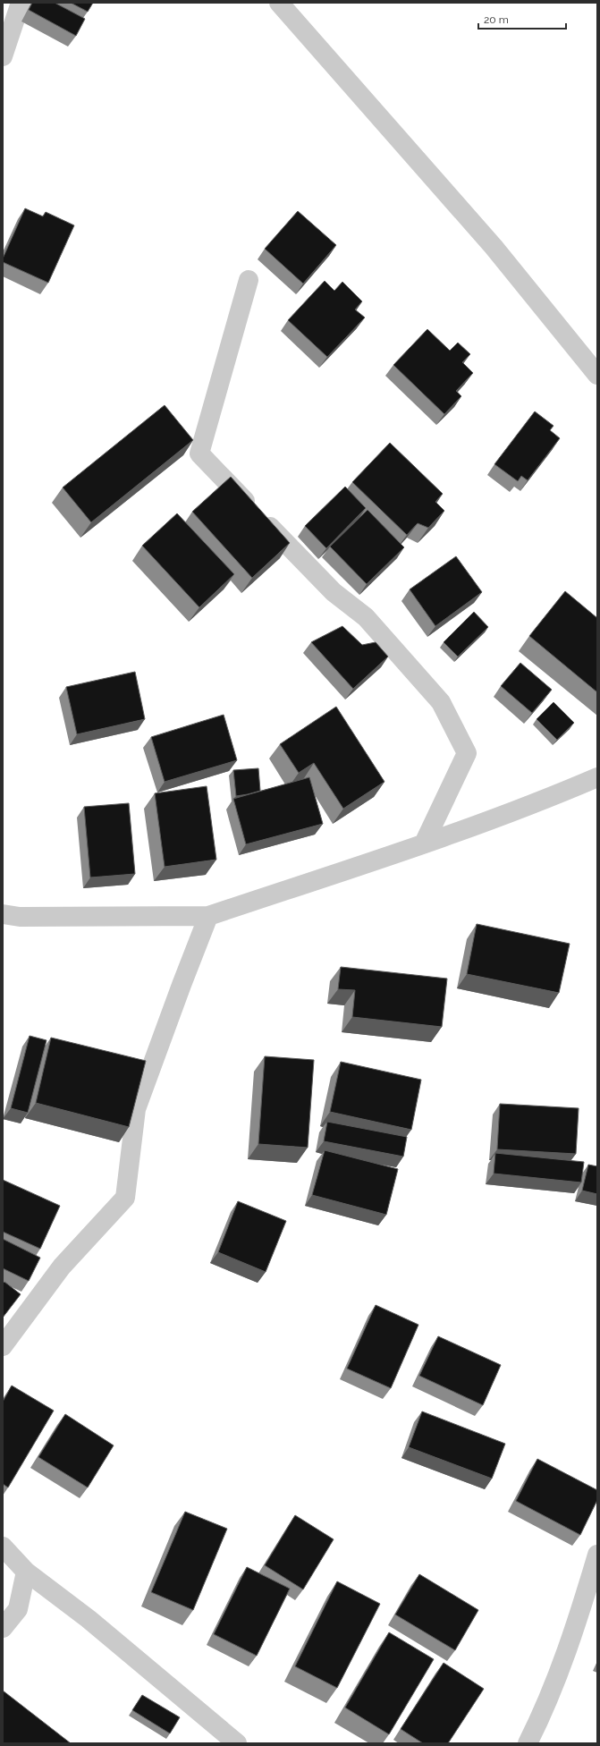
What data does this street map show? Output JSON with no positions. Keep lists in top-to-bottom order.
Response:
{
  "scale_bar": "20 m"
}
